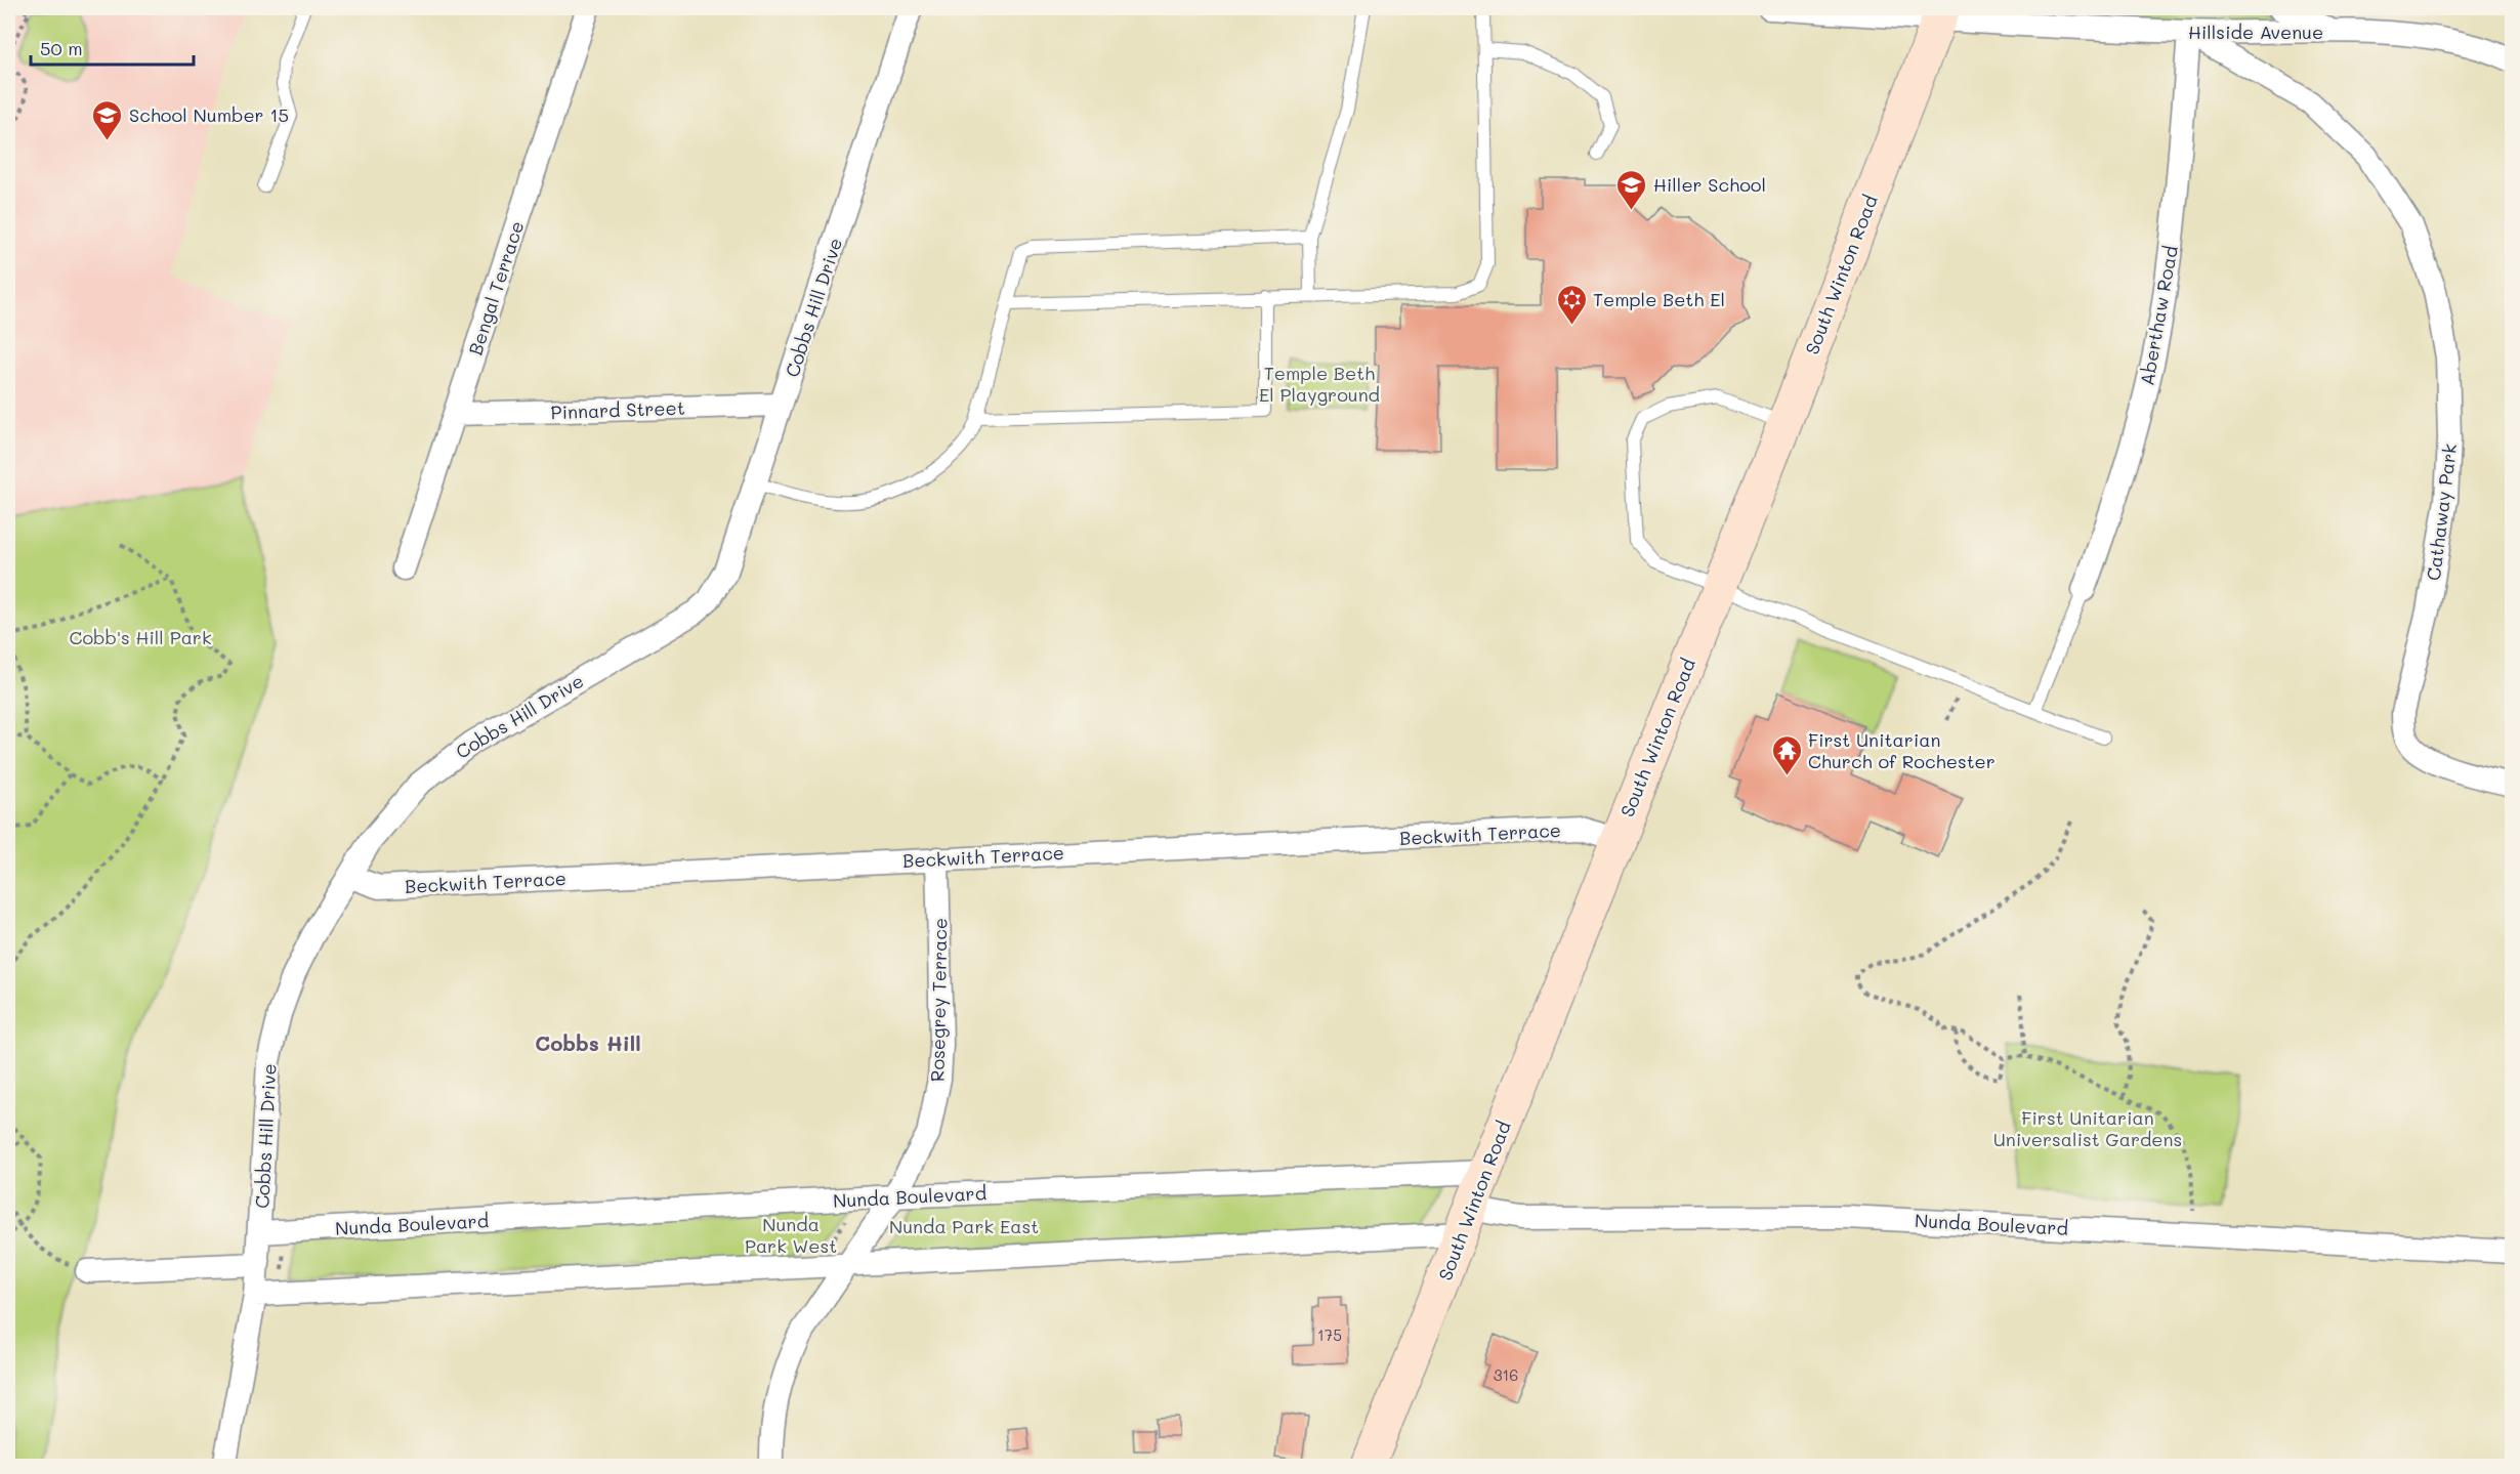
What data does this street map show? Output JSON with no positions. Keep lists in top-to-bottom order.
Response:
{
  "streets": {
    "main road": ["South Winton Road"],
    "street": [
      "Hillside Avenue",
      "Bengal Terrace",
      "Cobbs Hill Drive",
      "Aberthaw Road",
      "Pinnard Street",
      "Cathaway Park",
      "Beckwith Terrace",
      "Rosegrey Terrace",
      "Nunda Boulevard"
    ]
  },
  "crossings": [
    ["Hillside Avenue", "South Winton Road"],
    ["Hillside Avenue", "Aberthaw Road"],
    ["Hillside Avenue", "Cathaway Park"],
    ["South Winton Road", "Beckwith Terrace"],
    ["South Winton Road", "Nunda Boulevard"],
    ["Bengal Terrace", "Pinnard Street"],
    ["Cobbs Hill Drive", "Pinnard Street"],
    ["Cobbs Hill Drive", "Beckwith Terrace"],
    ["Cobbs Hill Drive", "Nunda Boulevard"],
    ["Aberthaw Road", "Cathaway Park"],
    ["Beckwith Terrace", "Rosegrey Terrace"],
    ["Rosegrey Terrace", "Nunda Boulevard"]
  ],
  "districts": ["Cobbs Hill"],
  "parks": [
    "Temple Beth El Playground",
    "Cobb's Hill Park",
    "First Unitarian Universalist Gardens",
    "Nunda Park West",
    "Nunda Park East"
  ],
  "places": {
    "school or university": ["School Number 15", "Hiller School"],
    "synagogue": ["Temple Beth El"],
    "temple": ["First Unitarian Church of Rochester"]
  },
  "house_numbers": ["175", "316"],
  "scale_bar": "50 m"
}
